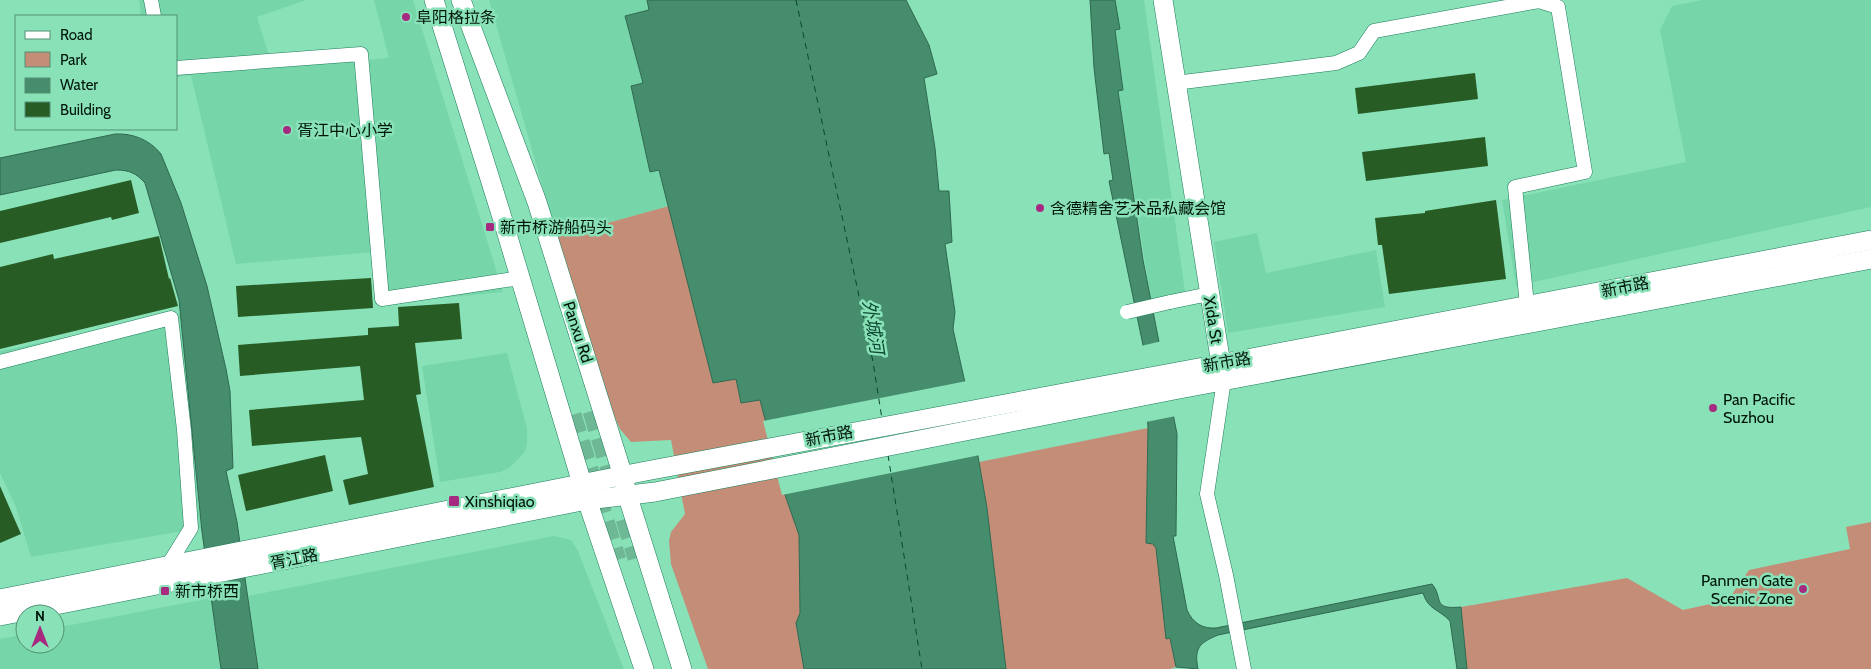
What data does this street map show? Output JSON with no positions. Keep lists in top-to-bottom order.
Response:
{
  "streets": {
    "main road": [
      "新市路",
      "Xida St",
      "Panxu Rd",
      "胥江路"
    ]
  },
  "crossings": [
    ["新市路", "Xida St"],
    ["新市路", "Panxu Rd"],
    ["新市路", "胥江路"]
  ],
  "water": ["外城河"],
  "places": {
    "other": [
      "阜阳格拉条",
      "胥江中心小学",
      "含德精舍艺术品私藏会馆",
      "Pan Pacific Suzhou",
      "Panmen Gate Scenic Zone"
    ],
    "transit": ["新市桥游船码头", "Xinshiqiao", "新市桥西"]
  },
  "legend": [
    "Road",
    "Park",
    "Water",
    "Building"
  ],
  "north": "top"
}
